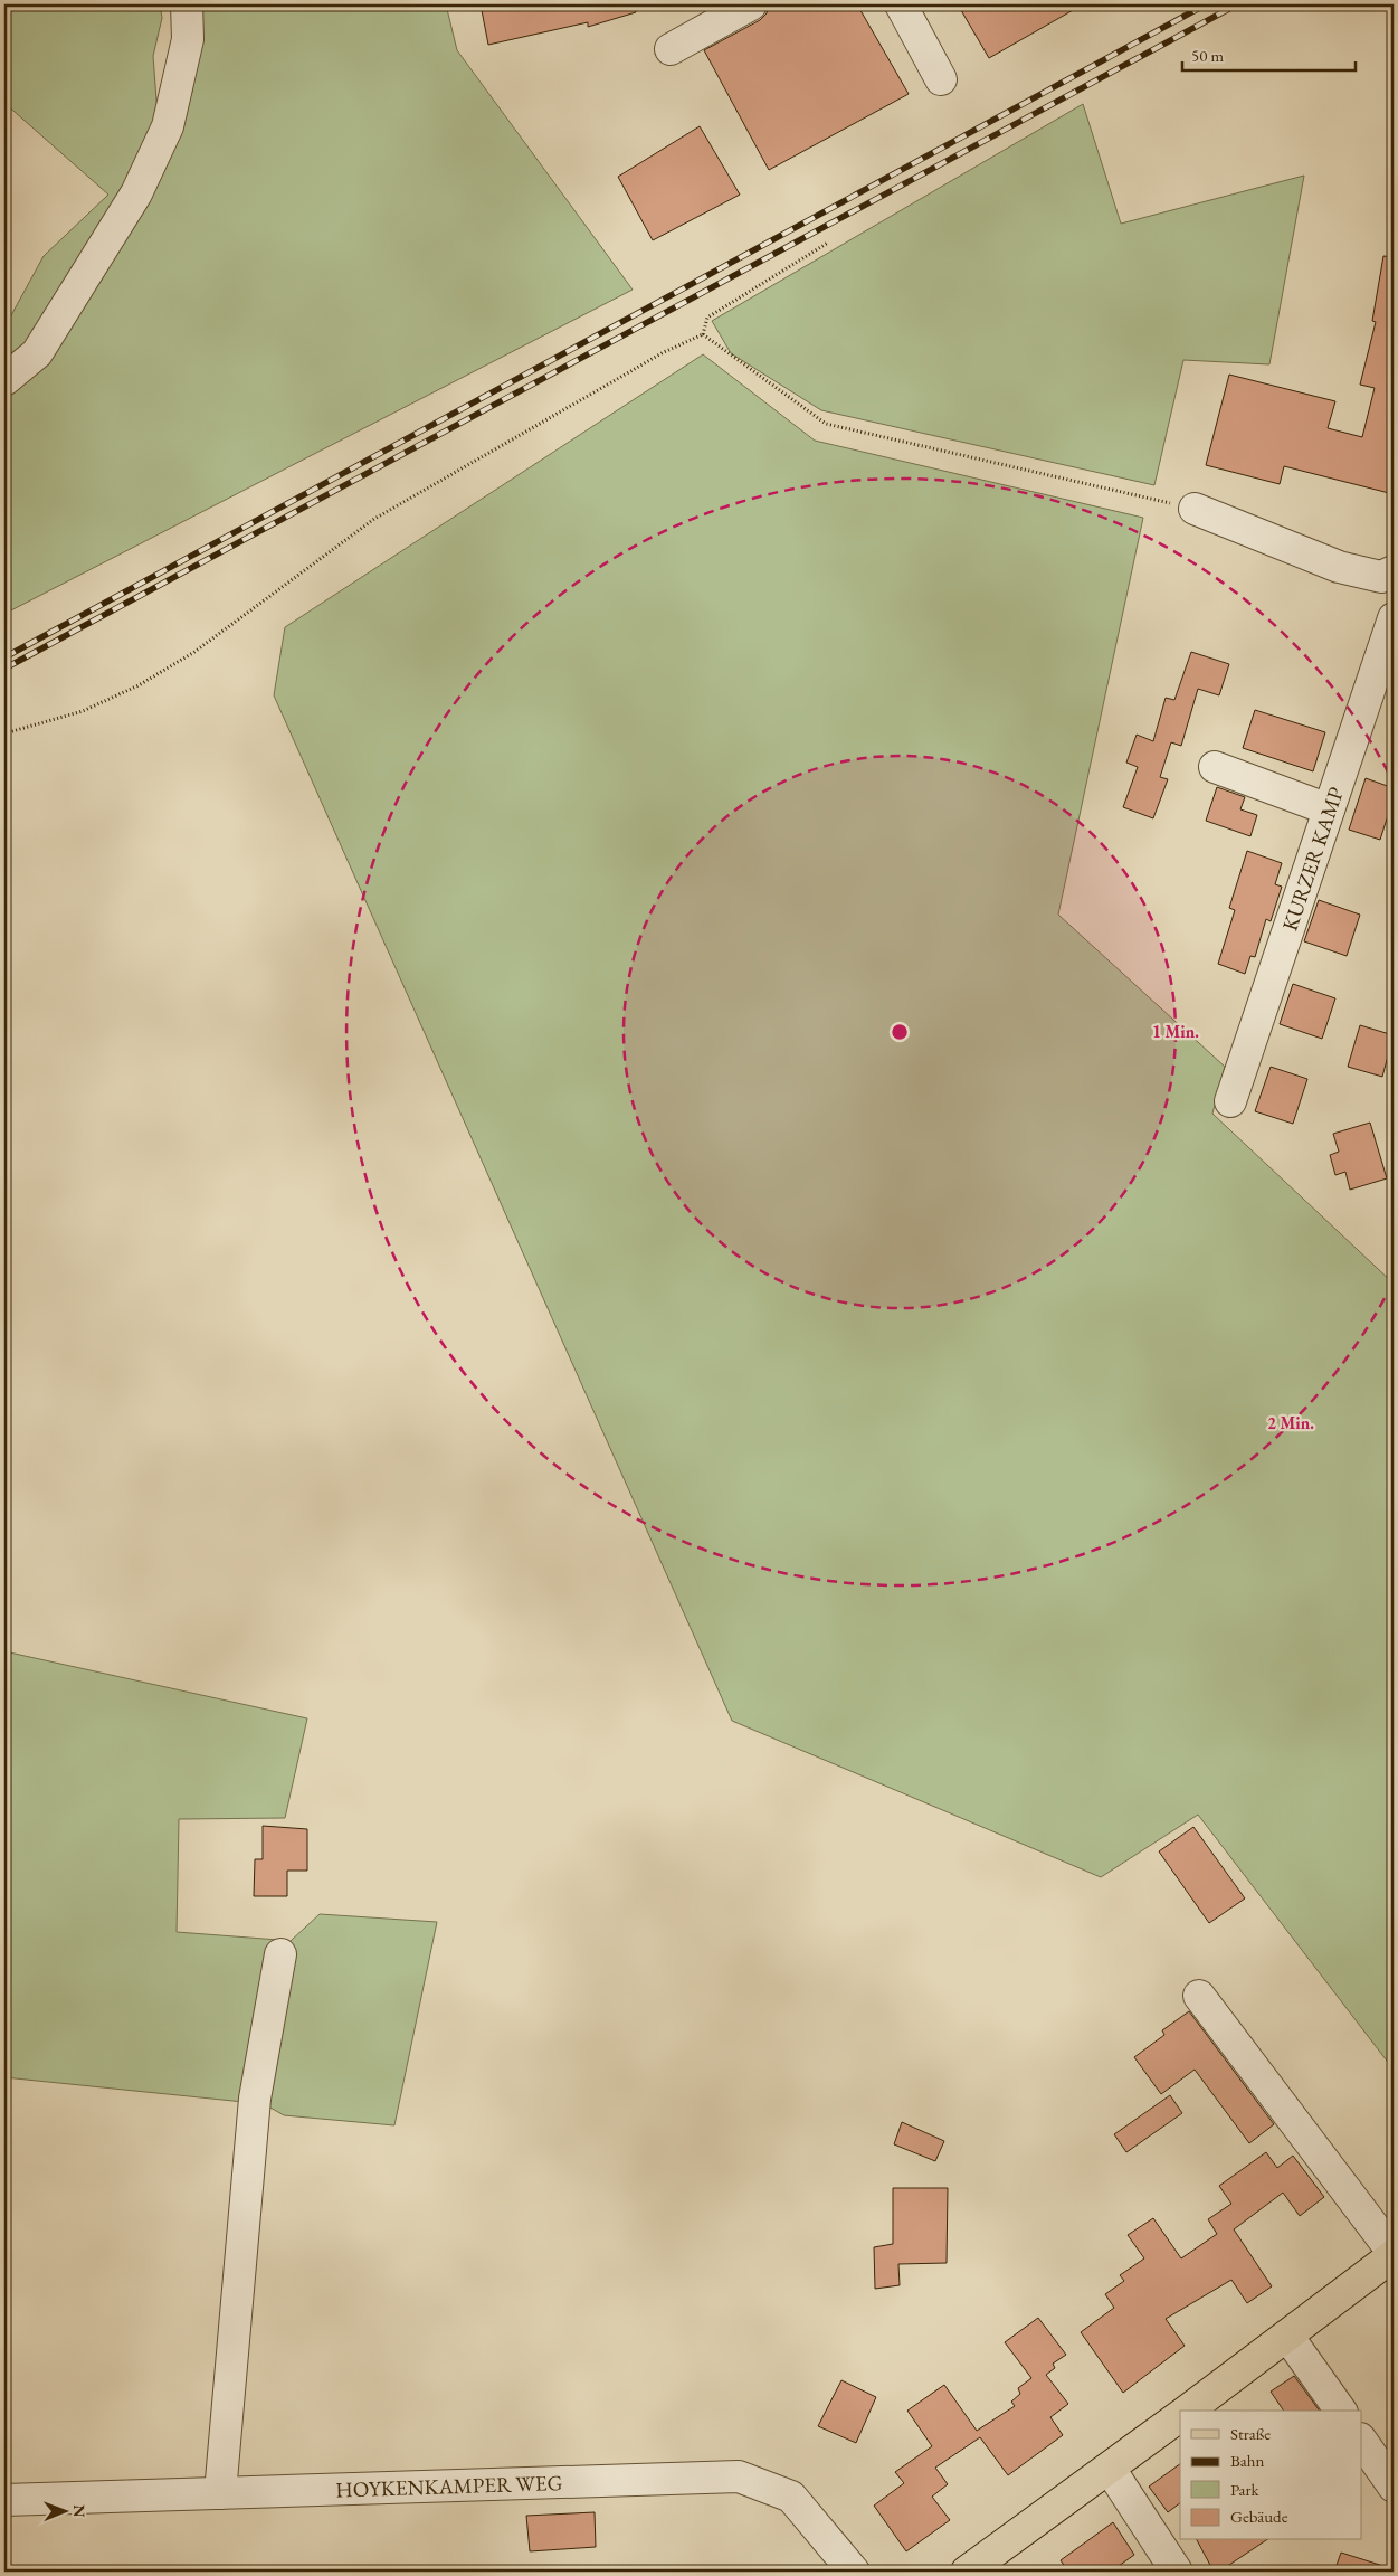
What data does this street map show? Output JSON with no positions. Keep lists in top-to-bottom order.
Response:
{
  "streets": {
    "street": ["KURZER KAMP", "HOYKENKAMPER WEG"]
  },
  "legend": [
    "Straße",
    "Bahn",
    "Park",
    "Gebäude"
  ],
  "scale_bar": "50 m",
  "north": "right",
  "rings": ["1 Min.", "2 Min."]
}
